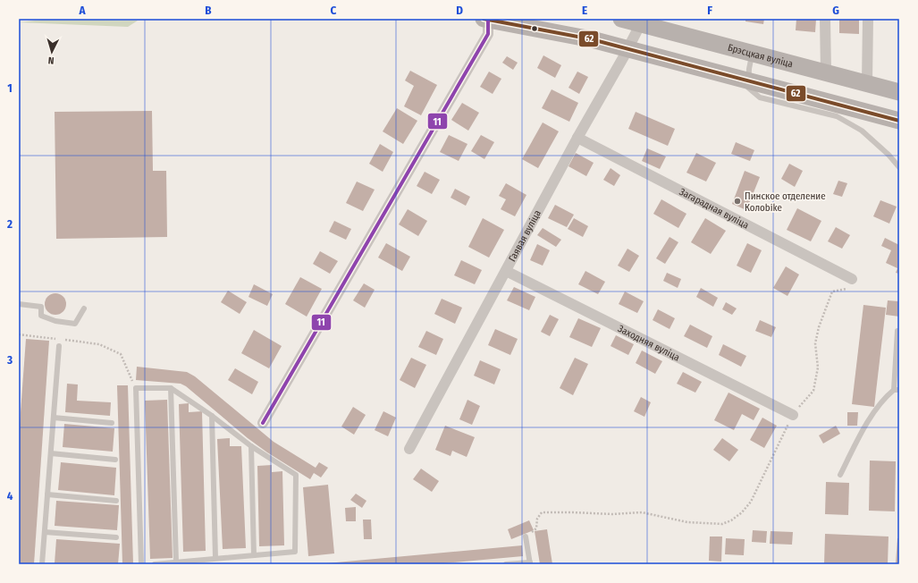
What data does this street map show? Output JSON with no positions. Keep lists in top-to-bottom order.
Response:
{
  "streets": {
    "main road": ["Брэсцкая вуліца"],
    "street": ["Загарадная вуліца", "Гаявая вуліца", "Заходняя вуліца"]
  },
  "crossings": [
    ["Брэсцкая вуліца", "Гаявая вуліца"],
    ["Загарадная вуліца", "Гаявая вуліца"],
    ["Гаявая вуліца", "Заходняя вуліца"]
  ],
  "places": ["Пинское отделение Колоbike"],
  "lines": ["transit line 62", "transit line 11"],
  "north": "bottom",
  "grid": {
    "columns": [
      "A",
      "B",
      "C",
      "D",
      "E",
      "F",
      "G"
    ],
    "rows": [
      "1",
      "2",
      "3",
      "4"
    ]
  }
}
